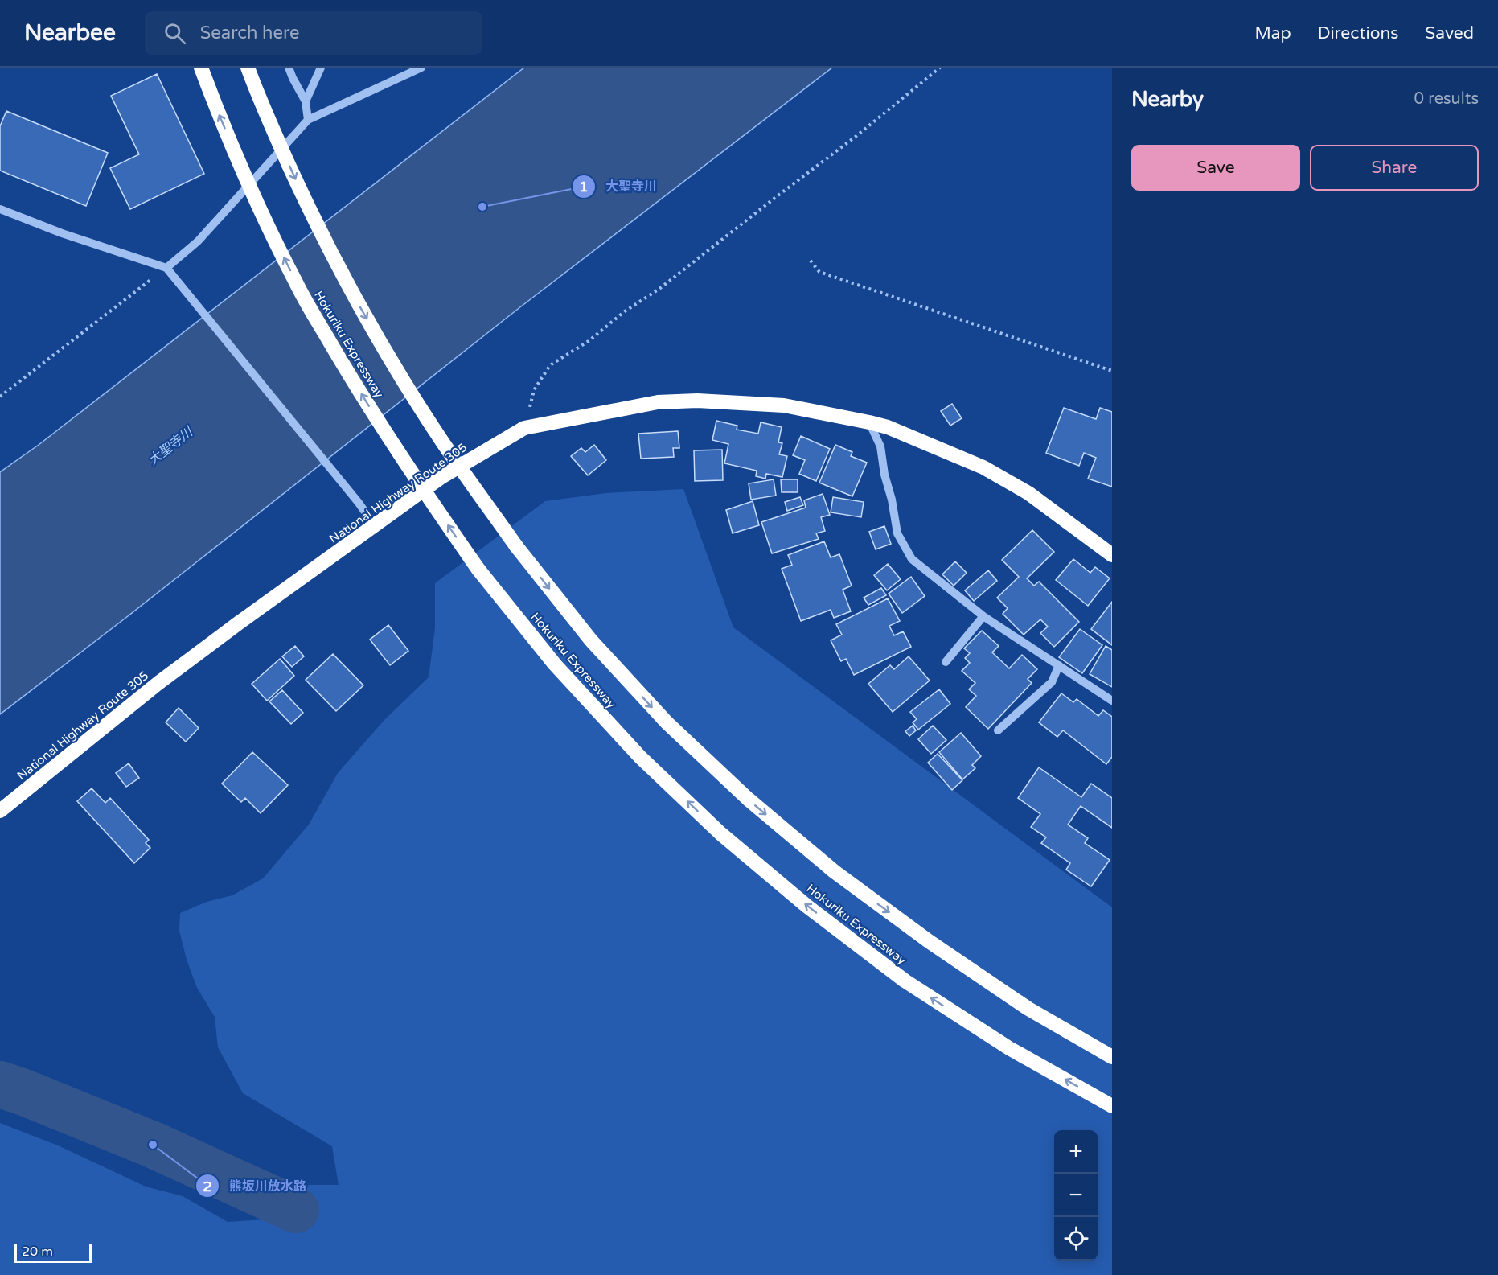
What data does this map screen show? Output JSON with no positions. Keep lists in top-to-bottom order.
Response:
{
  "streets": {
    "highway": ["Hokuriku Expressway", "National Highway Route 305"]
  },
  "water": ["大聖寺川"],
  "places": ["大聖寺川", "熊坂川放水路"],
  "scale_bar": "20 m",
  "page": {
    "header": "Nearbee",
    "search": "Search here",
    "nav": ["Map", "Directions", "Saved"],
    "heading": ["Nearby", "0 results"],
    "buttons": ["Save", "Share"],
    "map_buttons": ["+", "−"],
    "scale": "20 m"
  }
}
